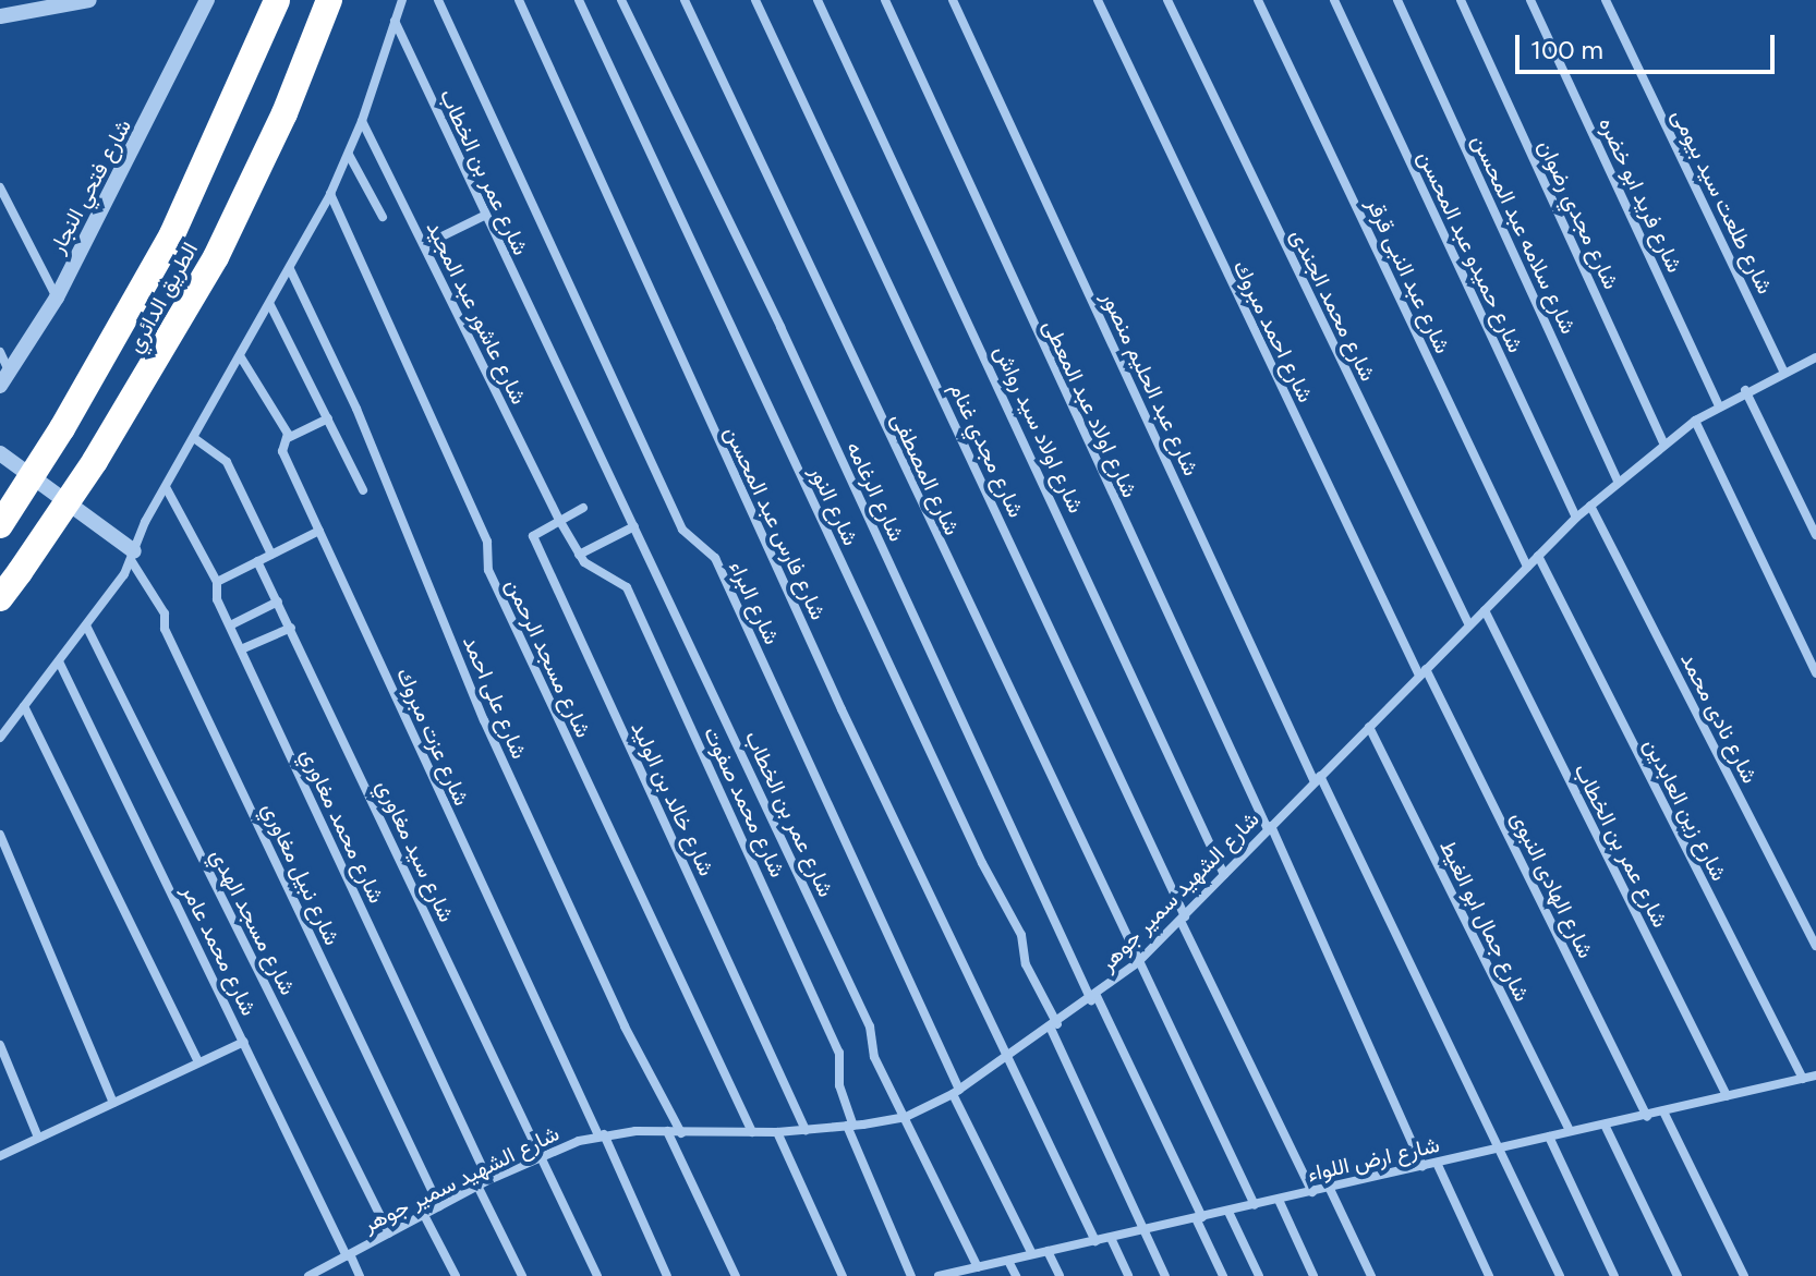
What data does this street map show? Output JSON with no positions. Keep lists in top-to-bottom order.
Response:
{
  "streets": {
    "highway": ["الطريق الدائري"],
    "street": [
      "شارع عمر بن الخطاب",
      "شارع فتحي النجار",
      "شارع فريد ابو خضره",
      "شارع طلعت سيد بيومى",
      "شارع مجدي رضوان",
      "شارع سلامه عبد المحسن",
      "شارع حميدو عبد المحسن",
      "شارع عبد النبى قرقر",
      "شارع محمد الجندى",
      "شارع عاشور عبد المجيد",
      "شارع احمد مبروك",
      "شارع عبد الحليم منصور",
      "شارع اولاد عبد المعطى",
      "شارع اولاد سيد رواش",
      "شارع مجدي غنام",
      "شارع المصطفى",
      "شارع الرغامه",
      "شارع النور",
      "شارع فارس عبد المحسن",
      "شارع البراء",
      "شارع مسجد الرحمن",
      "شارع على احمد",
      "شارع نادى محمد",
      "شارع عزت مبروك",
      "شارع خالد بن الوليد",
      "شارع محمد صفوت",
      "شارع زين العابدين",
      "شارع محمد مغاوري",
      "شارع سيد مغاوري",
      "شارع نبيل مغاوري",
      "شارع الهادى النبوى",
      "شارع الشهيد سمير جوهر",
      "شارع جمال ابو الغيط",
      "شارع مسجد الهدي",
      "شارع محمد عامر",
      "شارع ارض اللواء"
    ]
  },
  "crossings": [
    ["شارع عمر بن الخطاب", "شارع الشهيد سمير جوهر"],
    ["شارع عمر بن الخطاب", "شارع ارض اللواء"],
    ["شارع فريد ابو خضره", "شارع الشهيد سمير جوهر"],
    ["شارع طلعت سيد بيومى", "شارع الشهيد سمير جوهر"],
    ["شارع مجدي رضوان", "شارع الشهيد سمير جوهر"],
    ["شارع سلامه عبد المحسن", "شارع الشهيد سمير جوهر"],
    ["شارع حميدو عبد المحسن", "شارع الشهيد سمير جوهر"],
    ["شارع عبد النبى قرقر", "شارع الشهيد سمير جوهر"],
    ["شارع محمد الجندى", "شارع الشهيد سمير جوهر"],
    ["شارع عاشور عبد المجيد", "شارع خالد بن الوليد"],
    ["شارع عاشور عبد المجيد", "شارع محمد صفوت"],
    ["شارع احمد مبروك", "شارع الهادى النبوى"],
    ["شارع احمد مبروك", "شارع الشهيد سمير جوهر"],
    ["شارع عبد الحليم منصور", "شارع الشهيد سمير جوهر"],
    ["شارع عبد الحليم منصور", "شارع ارض اللواء"],
    ["شارع اولاد عبد المعطى", "شارع الشهيد سمير جوهر"],
    ["شارع اولاد عبد المعطى", "شارع ارض اللواء"],
    ["شارع اولاد سيد رواش", "شارع الشهيد سمير جوهر"],
    ["شارع مجدي غنام", "شارع الشهيد سمير جوهر"],
    ["شارع مجدي غنام", "شارع ارض اللواء"],
    ["شارع المصطفى", "شارع الشهيد سمير جوهر"],
    ["شارع المصطفى", "شارع ارض اللواء"],
    ["شارع الرغامه", "شارع الشهيد سمير جوهر"],
    ["شارع الرغامه", "شارع ارض اللواء"],
    ["شارع النور", "شارع الشهيد سمير جوهر"],
    ["شارع النور", "شارع ارض اللواء"],
    ["شارع فارس عبد المحسن", "شارع الشهيد سمير جوهر"],
    ["شارع فارس عبد المحسن", "شارع ارض اللواء"],
    ["شارع البراء", "شارع الشهيد سمير جوهر"],
    ["شارع البراء", "شارع ارض اللواء"],
    ["شارع مسجد الرحمن", "شارع الشهيد سمير جوهر"],
    ["شارع على احمد", "شارع الشهيد سمير جوهر"],
    ["شارع نادى محمد", "شارع الشهيد سمير جوهر"],
    ["شارع عزت مبروك", "شارع الشهيد سمير جوهر"],
    ["شارع خالد بن الوليد", "شارع محمد صفوت"],
    ["شارع خالد بن الوليد", "شارع الشهيد سمير جوهر"],
    ["شارع محمد صفوت", "شارع الشهيد سمير جوهر"],
    ["شارع زين العابدين", "شارع الشهيد سمير جوهر"],
    ["شارع زين العابدين", "شارع ارض اللواء"],
    ["شارع محمد مغاوري", "شارع الشهيد سمير جوهر"],
    ["شارع سيد مغاوري", "شارع الشهيد سمير جوهر"],
    ["شارع نبيل مغاوري", "شارع الشهيد سمير جوهر"],
    ["شارع الهادى النبوى", "شارع الشهيد سمير جوهر"],
    ["شارع الهادى النبوى", "شارع ارض اللواء"],
    ["شارع الشهيد سمير جوهر", "شارع جمال ابو الغيط"],
    ["شارع الشهيد سمير جوهر", "شارع مسجد الهدي"],
    ["شارع الشهيد سمير جوهر", "شارع محمد عامر"],
    ["شارع جمال ابو الغيط", "شارع ارض اللواء"]
  ],
  "scale_bar": "100 m"
}
